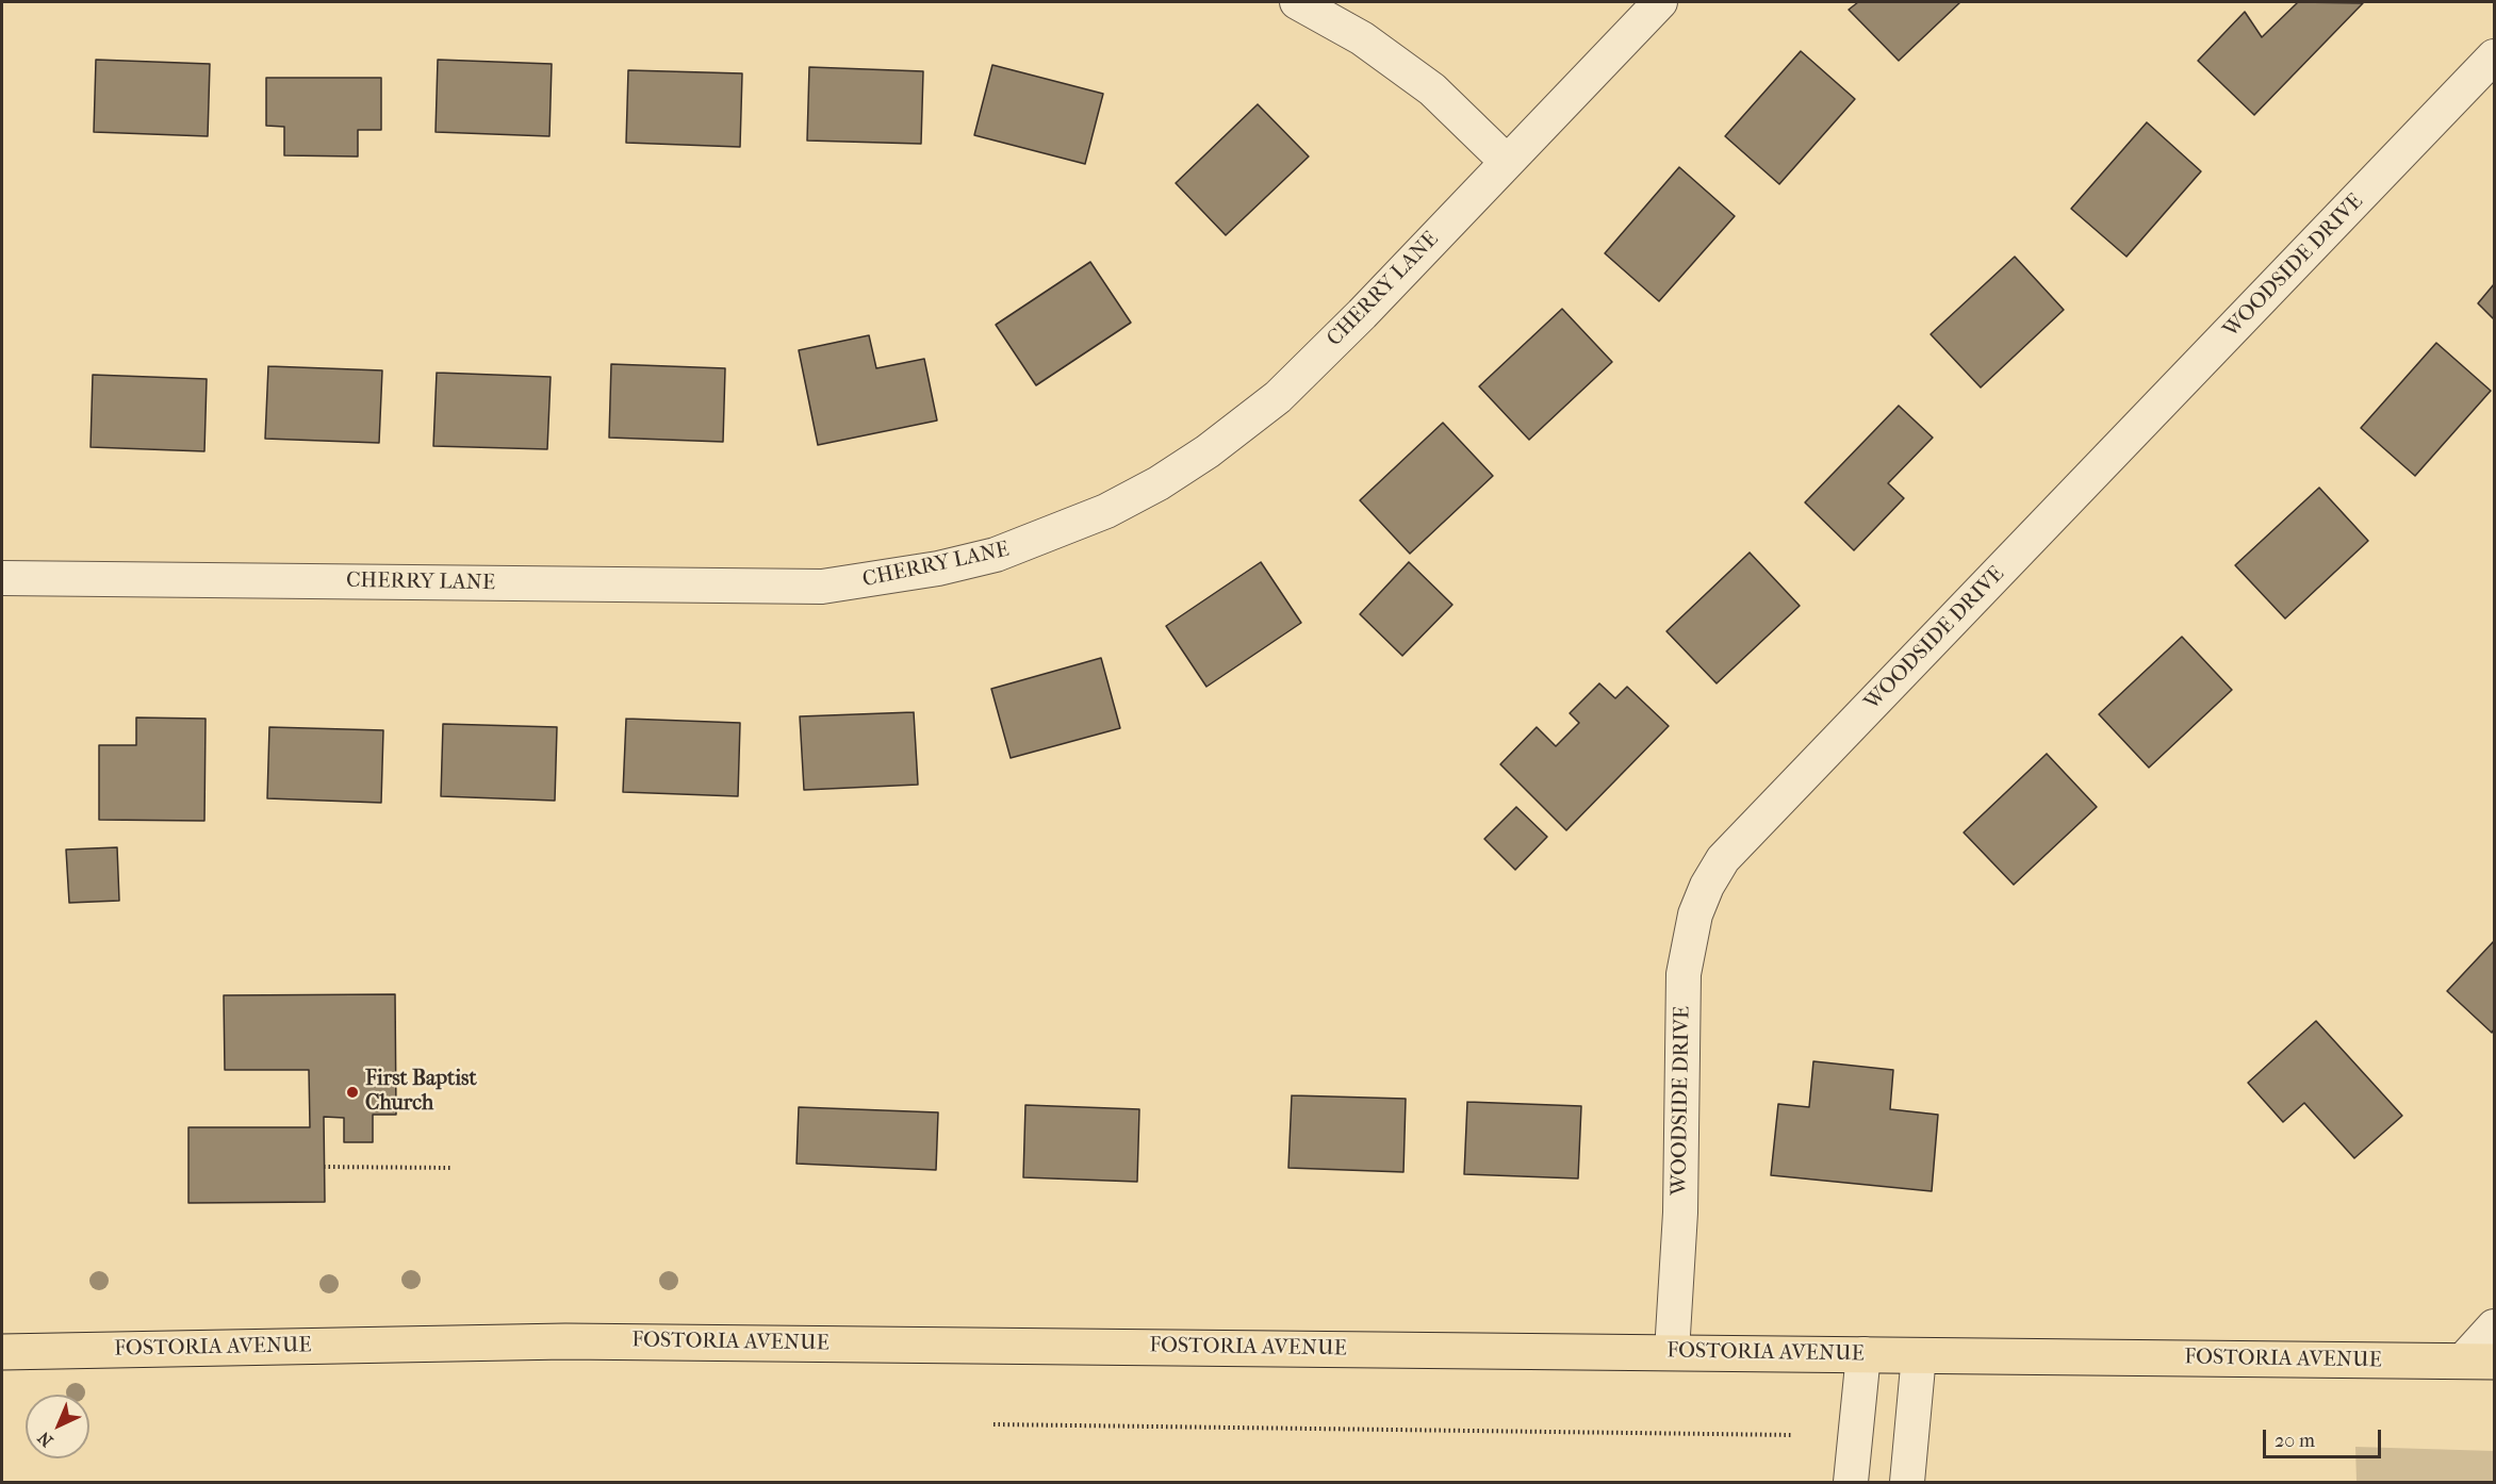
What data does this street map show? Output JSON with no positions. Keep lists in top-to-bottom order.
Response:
{
  "streets": {
    "main road": ["FOSTORIA AVENUE"],
    "street": ["WOODSIDE DRIVE", "CHERRY LANE"]
  },
  "crossings": [
    ["WOODSIDE DRIVE", "FOSTORIA AVENUE"]
  ],
  "places": ["First Baptist Church"],
  "scale_bar": "20 m",
  "north": "bottom left"
}
